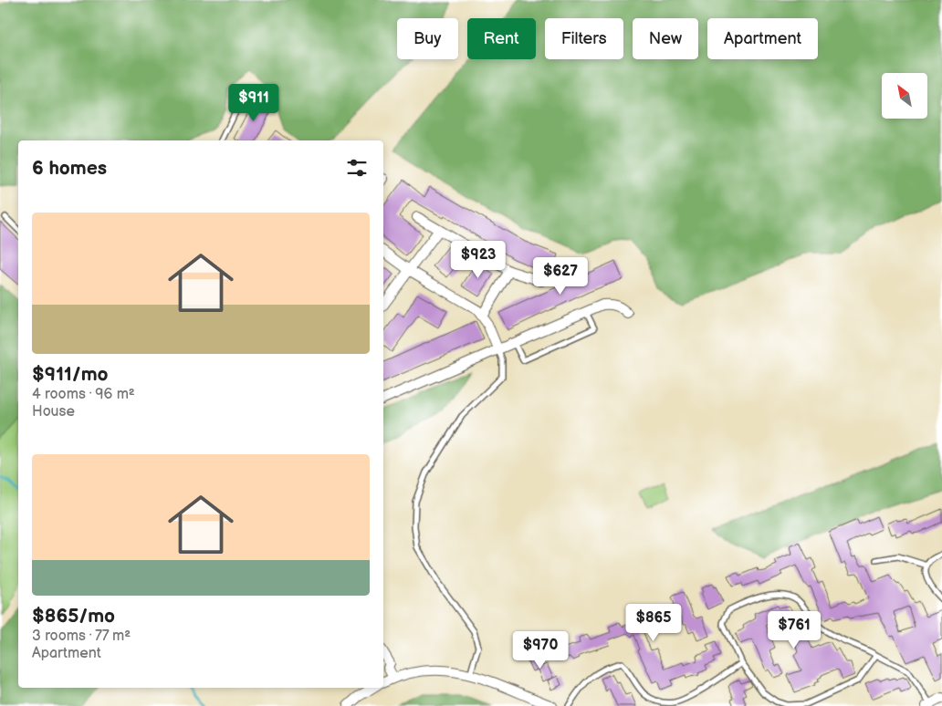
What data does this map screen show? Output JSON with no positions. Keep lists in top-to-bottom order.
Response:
{
  "north": "top left",
  "page": {
    "chip": [
      "Buy",
      "Rent",
      "Filters",
      "New",
      "Apartment"
    ],
    "price": [
      "$911",
      "$923",
      "$627",
      "$865",
      "$761",
      "$970"
    ],
    "heading": "6 homes",
    "list": [
      {
        "name": "$911/mo",
        "note": "4 rooms · 96 m² · House"
      },
      {
        "name": "$865/mo",
        "note": "3 rooms · 77 m² · Apartment"
      }
    ]
  }
}
